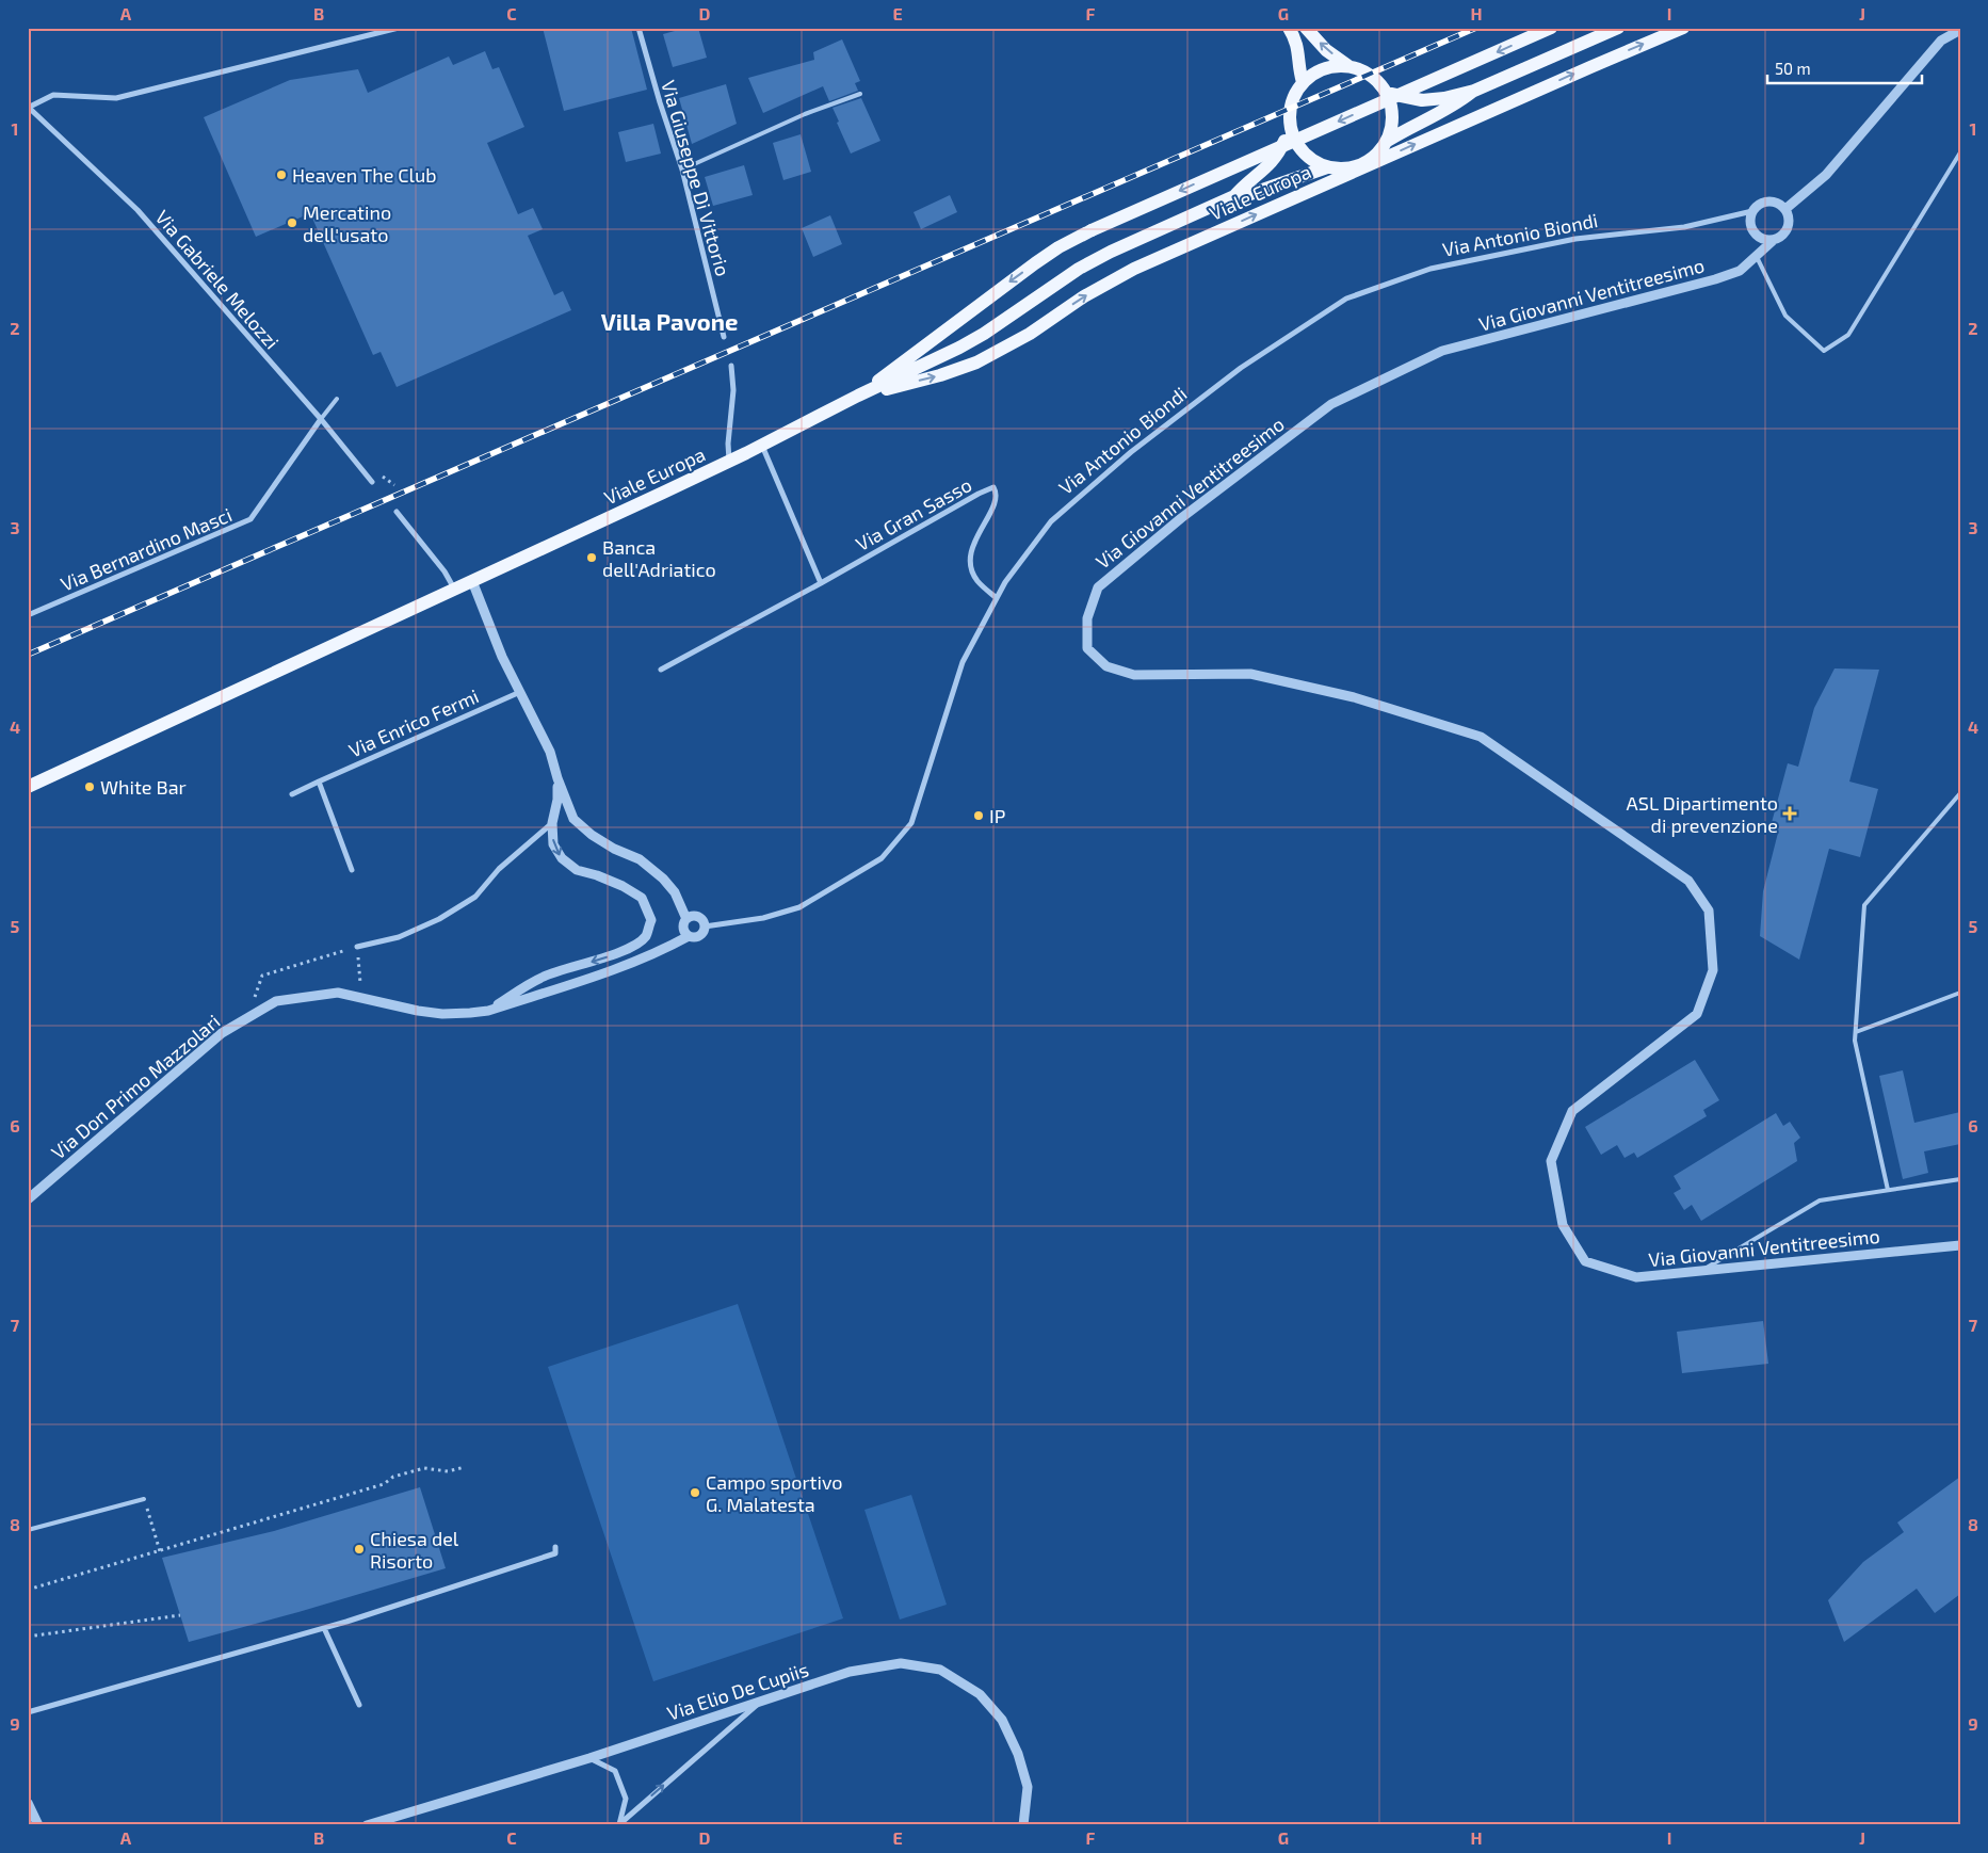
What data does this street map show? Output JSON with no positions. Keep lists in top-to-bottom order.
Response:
{
  "streets": {
    "main road": ["Viale Europa"],
    "street": [
      "Via Giuseppe Di Vittorio",
      "Via Antonio Biondi",
      "Via Gabriele Melozzi",
      "Via Giovanni Ventitreesimo",
      "Via Gran Sasso",
      "Via Bernardino Masci",
      "Via Enrico Fermi",
      "Via Don Primo Mazzolari",
      "Via Elio De Cupiis"
    ]
  },
  "crossings": [
    ["Viale Europa", "Via Don Primo Mazzolari"],
    ["Via Antonio Biondi", "Via Giovanni Ventitreesimo"],
    ["Via Antonio Biondi", "Via Gran Sasso"],
    ["Via Antonio Biondi", "Via Don Primo Mazzolari"],
    ["Via Gabriele Melozzi", "Via Bernardino Masci"],
    ["Via Enrico Fermi", "Via Don Primo Mazzolari"]
  ],
  "districts": ["Villa Pavone"],
  "places": {
    "other": [
      "Heaven The Club",
      "Mercatino dell'usato",
      "Banca dell'Adriatico",
      "White Bar",
      "IP",
      "Campo sportivo G. Malatesta",
      "Chiesa del Risorto"
    ],
    "health": ["ASL Dipartimento di prevenzione"]
  },
  "scale_bar": "50 m",
  "grid": {
    "columns": [
      "A",
      "B",
      "C",
      "D",
      "E",
      "F",
      "G",
      "H",
      "I",
      "J"
    ],
    "rows": [
      "1",
      "2",
      "3",
      "4",
      "5",
      "6",
      "7",
      "8",
      "9"
    ]
  }
}
